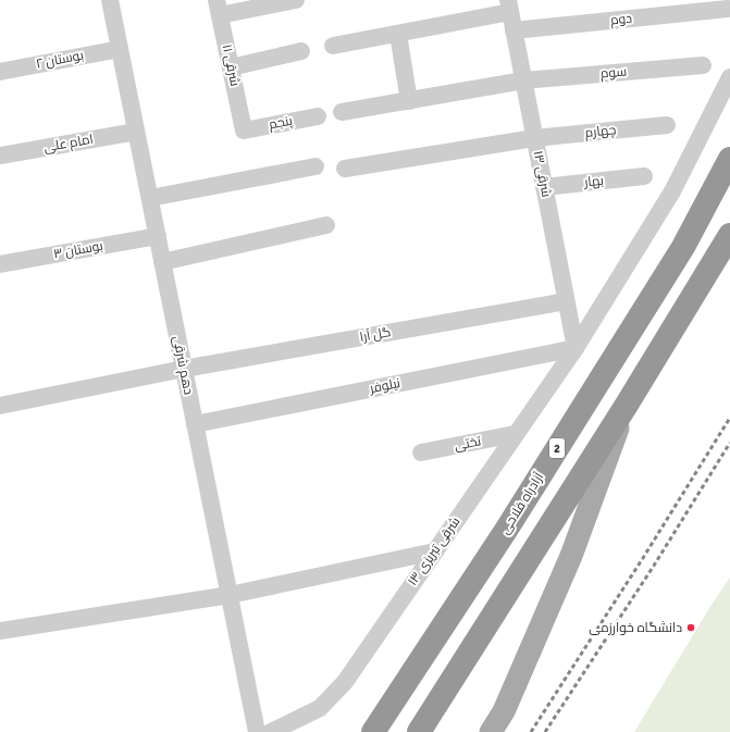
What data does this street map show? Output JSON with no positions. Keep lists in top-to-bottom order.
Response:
{
  "streets": {
    "highway": ["2", "آزادراه فلاحی"],
    "street": [
      "دوم",
      "بوستان ۲",
      "۱۱ شرقی",
      "سوم",
      "پنجم",
      "چهارم",
      "امام علی",
      "۱۳ شرقی",
      "بهار",
      "بوستان ۳",
      "گل آرا",
      "دهم شرقی",
      "نیلوفر",
      "تختی",
      "۱۳ شرقی تبریزی"
    ]
  },
  "crossings": [
    ["دوم", "۱۳ شرقی"],
    ["بوستان ۲", "دهم شرقی"],
    ["۱۱ شرقی", "پنجم"],
    ["سوم", "۱۳ شرقی"],
    ["چهارم", "۱۳ شرقی"],
    ["امام علی", "دهم شرقی"],
    ["۱۳ شرقی", "بهار"],
    ["۱۳ شرقی", "گل آرا"],
    ["۱۳ شرقی", "نیلوفر"],
    ["۱۳ شرقی", "۱۳ شرقی تبریزی"],
    ["بوستان ۳", "دهم شرقی"],
    ["گل آرا", "دهم شرقی"],
    ["دهم شرقی", "نیلوفر"],
    ["نیلوفر", "۱۳ شرقی تبریزی"],
    ["تختی", "۱۳ شرقی تبریزی"]
  ],
  "places": ["دانشگاه خوارزمی"]
}
